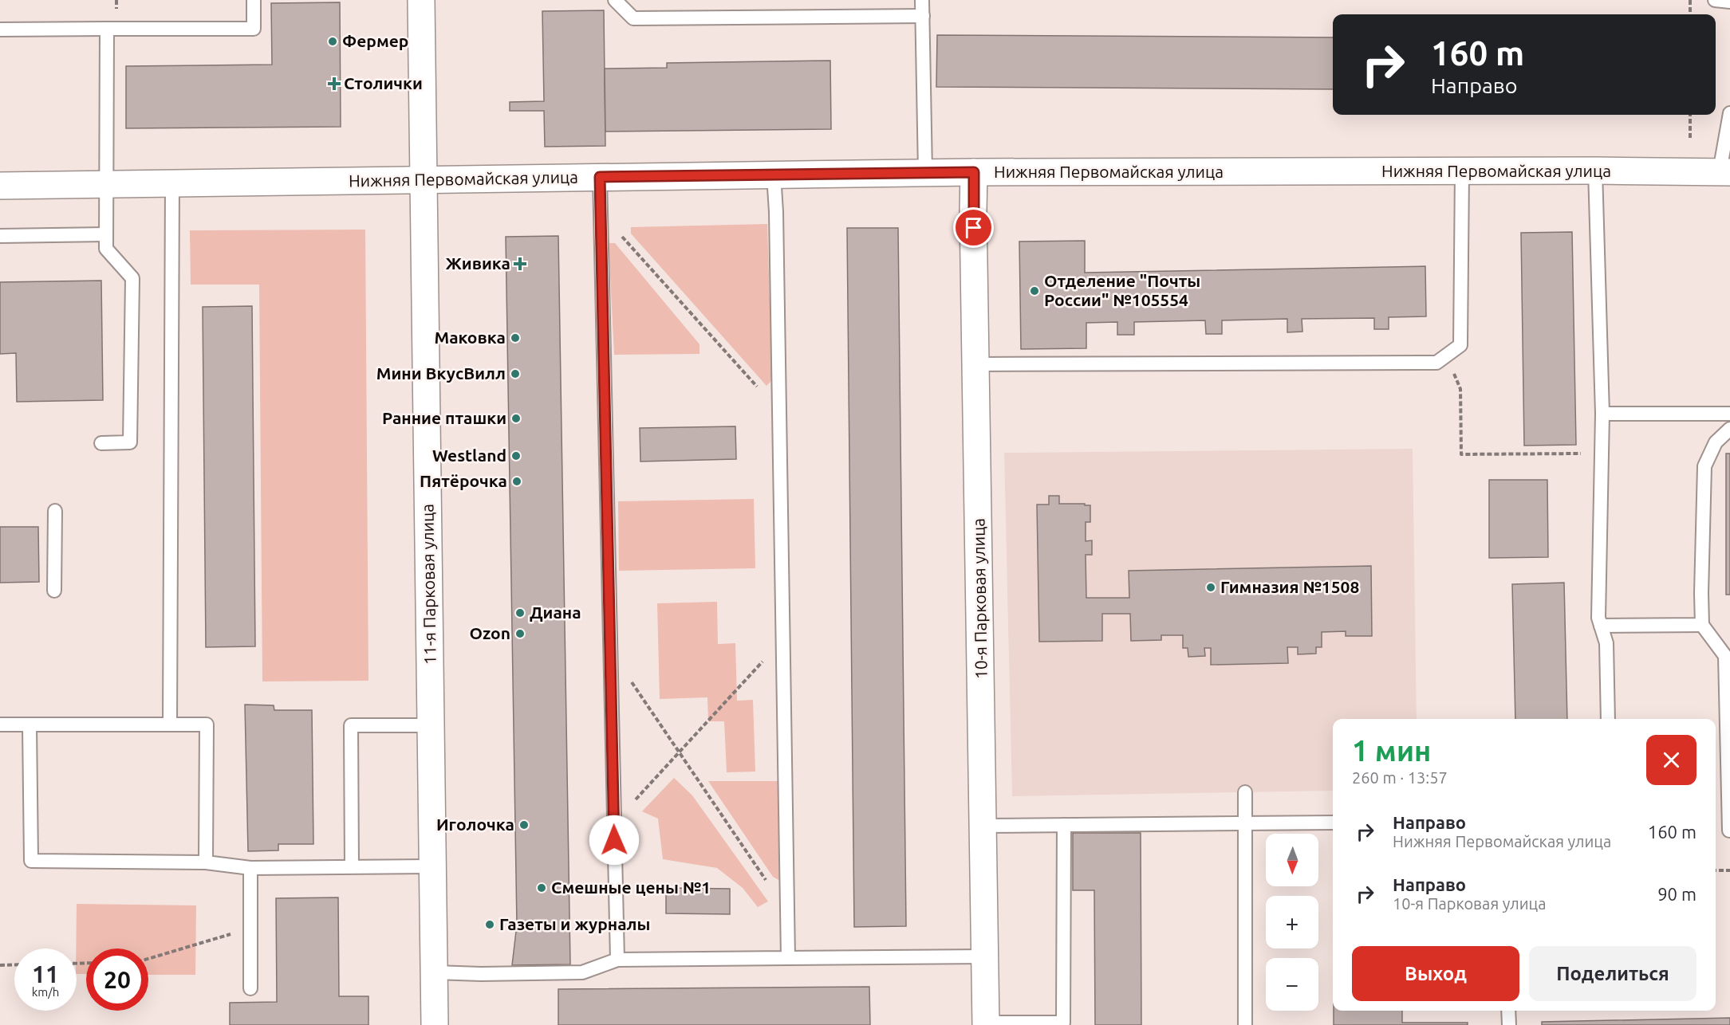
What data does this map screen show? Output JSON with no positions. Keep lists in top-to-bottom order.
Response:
{
  "streets": {
    "street": ["Нижняя Первомайская улица", "11-я Парковая улица", "10-я Парковая улица"]
  },
  "crossings": [
    ["Нижняя Первомайская улица", "11-я Парковая улица"],
    ["Нижняя Первомайская улица", "10-я Парковая улица"]
  ],
  "places": {
    "other": [
      "Фермер",
      "Отделение \"Почты России\" №105554",
      "Маковка",
      "Мини ВкусВилл",
      "Ранние пташки",
      "Westland",
      "Пятёрочка",
      "Гимназия №1508",
      "Диана",
      "Ozon",
      "Иголочка",
      "Смешные цены №1",
      "Газеты и журналы"
    ],
    "health": ["Столички", "Живика"]
  },
  "north": "bottom",
  "page": {
    "turn": ["160 m", "Направо"],
    "heading": ["1 мин", "260 m · 13:57"],
    "list": [
      {
        "name": "Направо",
        "note": "Нижняя Первомайская улица",
        "value": "160 m"
      },
      {
        "name": "Направо",
        "note": "10-я Парковая улица",
        "value": "90 m"
      }
    ],
    "map_buttons": ["+", "−"],
    "buttons": ["Выход", "Поделиться"],
    "speed": "11 km/h",
    "limit": "20"
  }
}
